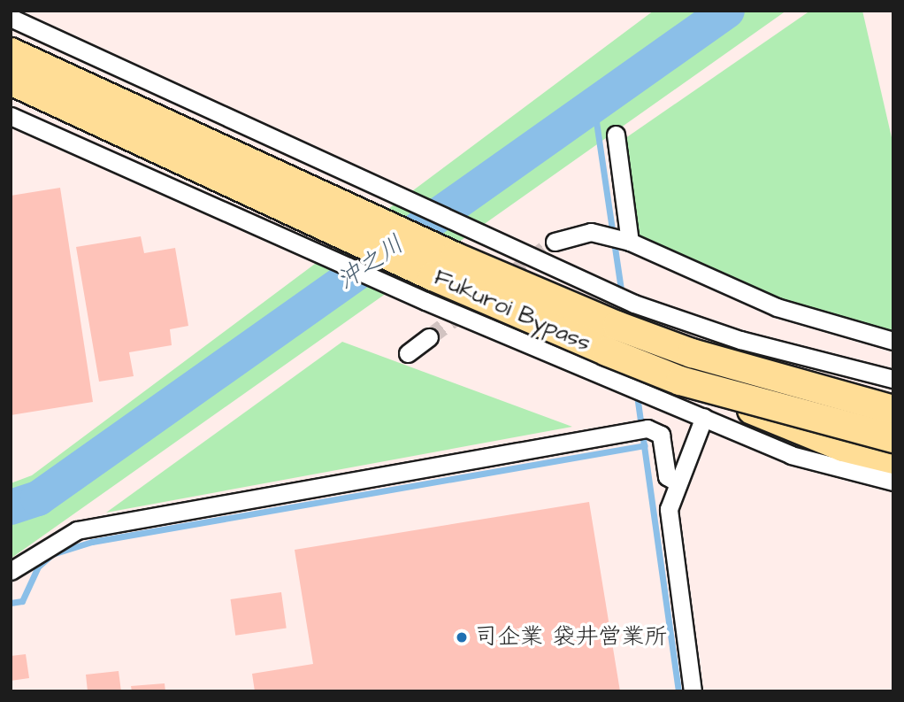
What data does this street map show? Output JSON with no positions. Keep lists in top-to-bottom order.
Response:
{
  "streets": {
    "highway": ["Fukuroi Bypass"]
  },
  "water": ["沖之川"],
  "places": ["司企業 袋井営業所"]
}
